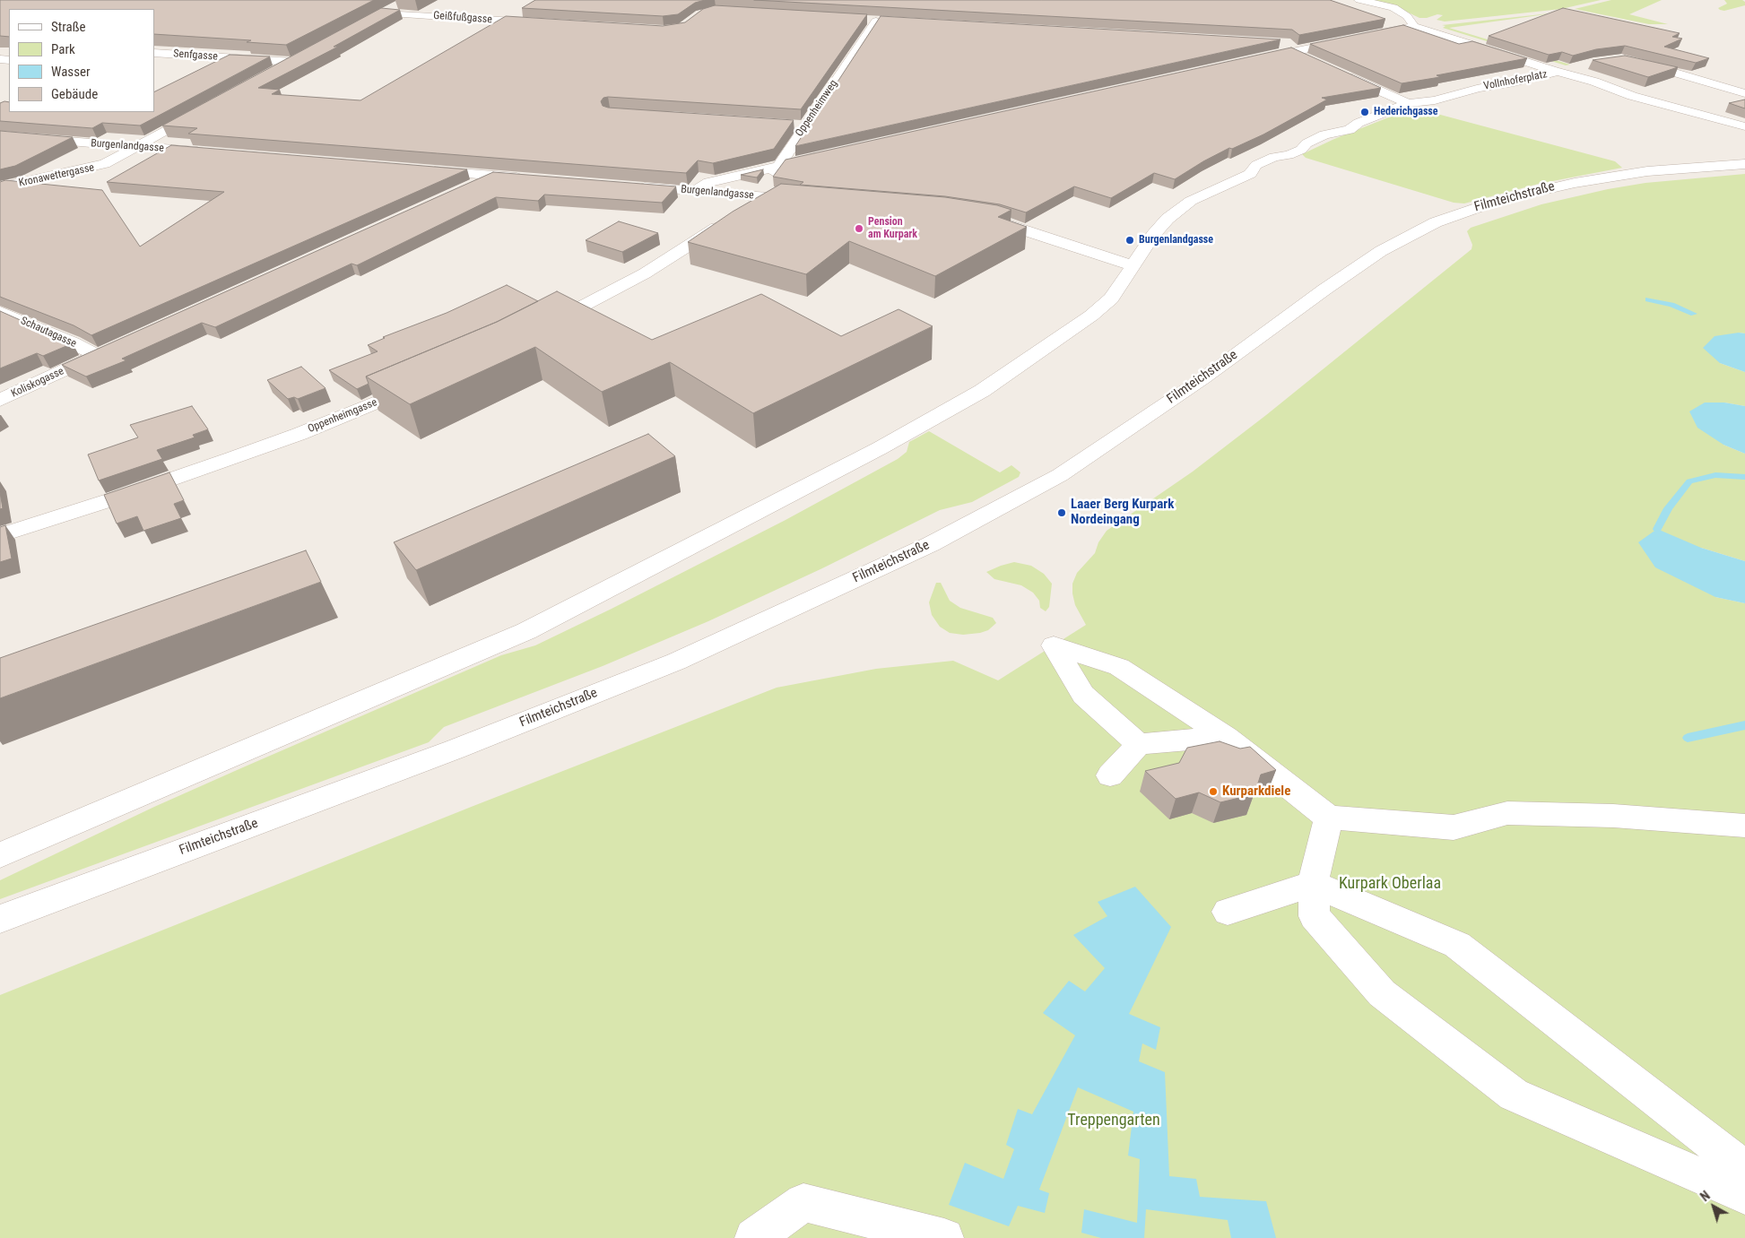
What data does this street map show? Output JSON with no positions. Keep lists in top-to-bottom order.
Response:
{
  "streets": {
    "street": [
      "Geißfußgasse",
      "Senfgasse",
      "Vollnhoferplatz",
      "Oppenheimweg",
      "Burgenlandgasse",
      "Kronawettergasse",
      "Filmteichstraße",
      "Schautagasse",
      "Koliskogasse",
      "Oppenheimgasse"
    ]
  },
  "crossings": [
    ["Oppenheimweg", "Burgenlandgasse"],
    ["Burgenlandgasse", "Kronawettergasse"],
    ["Schautagasse", "Koliskogasse"]
  ],
  "parks": ["Kurpark Oberlaa", "Treppengarten"],
  "places": [
    "Hederichgasse",
    "Pension am Kurpark",
    "Burgenlandgasse",
    "Laaer Berg Kurpark Nordeingang",
    "Kurparkdiele"
  ],
  "legend": [
    "Straße",
    "Park",
    "Wasser",
    "Gebäude"
  ],
  "north": "top left"
}
